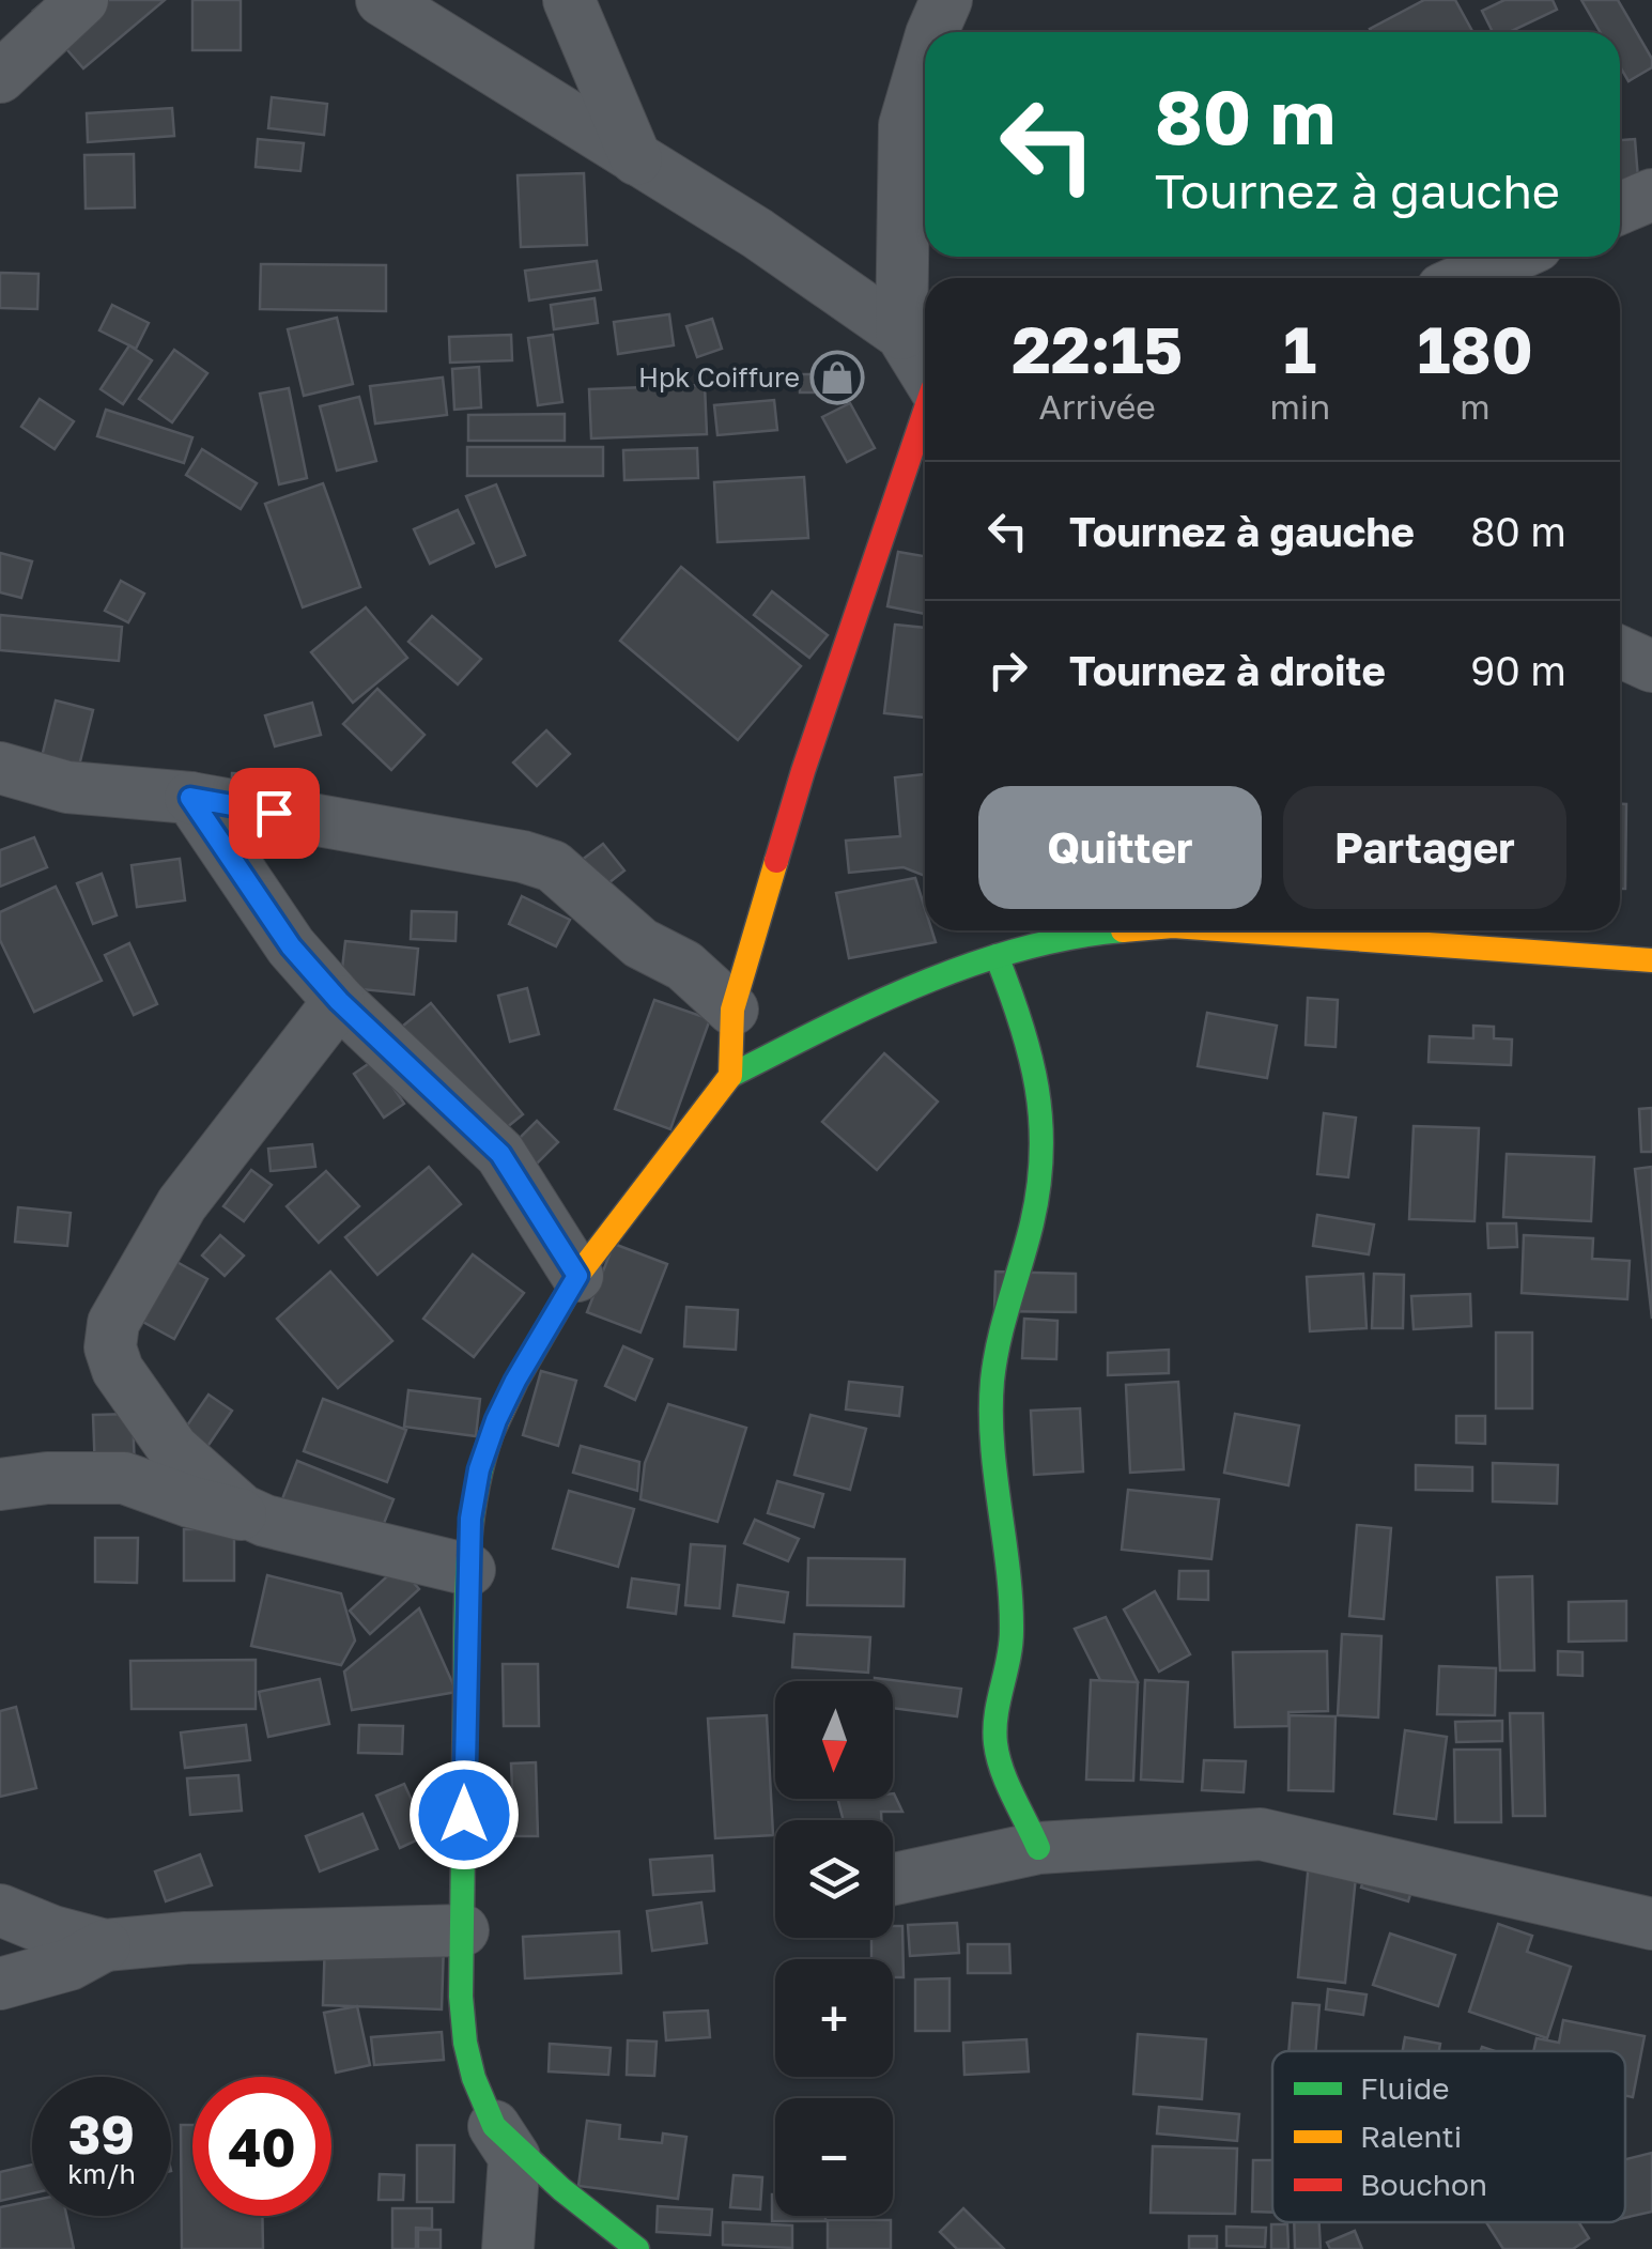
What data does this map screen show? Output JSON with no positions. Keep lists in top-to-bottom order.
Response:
{
  "places": {
    "shop": ["Hpk Coiffure"]
  },
  "legend": ["Fluide", "Ralenti", "Bouchon"],
  "north": "bottom",
  "page": {
    "turn": ["80 m", "Tournez à gauche"],
    "eta": [
      "22:15",
      "Arrivée",
      "1",
      "min",
      "180",
      "m"
    ],
    "list": [
      {
        "name": "Tournez à gauche",
        "value": "80 m"
      },
      {
        "name": "Tournez à droite",
        "value": "90 m"
      }
    ],
    "buttons": ["Quitter", "Partager"],
    "map_buttons": ["+", "−"],
    "speed": "39 km/h",
    "limit": "40"
  }
}
